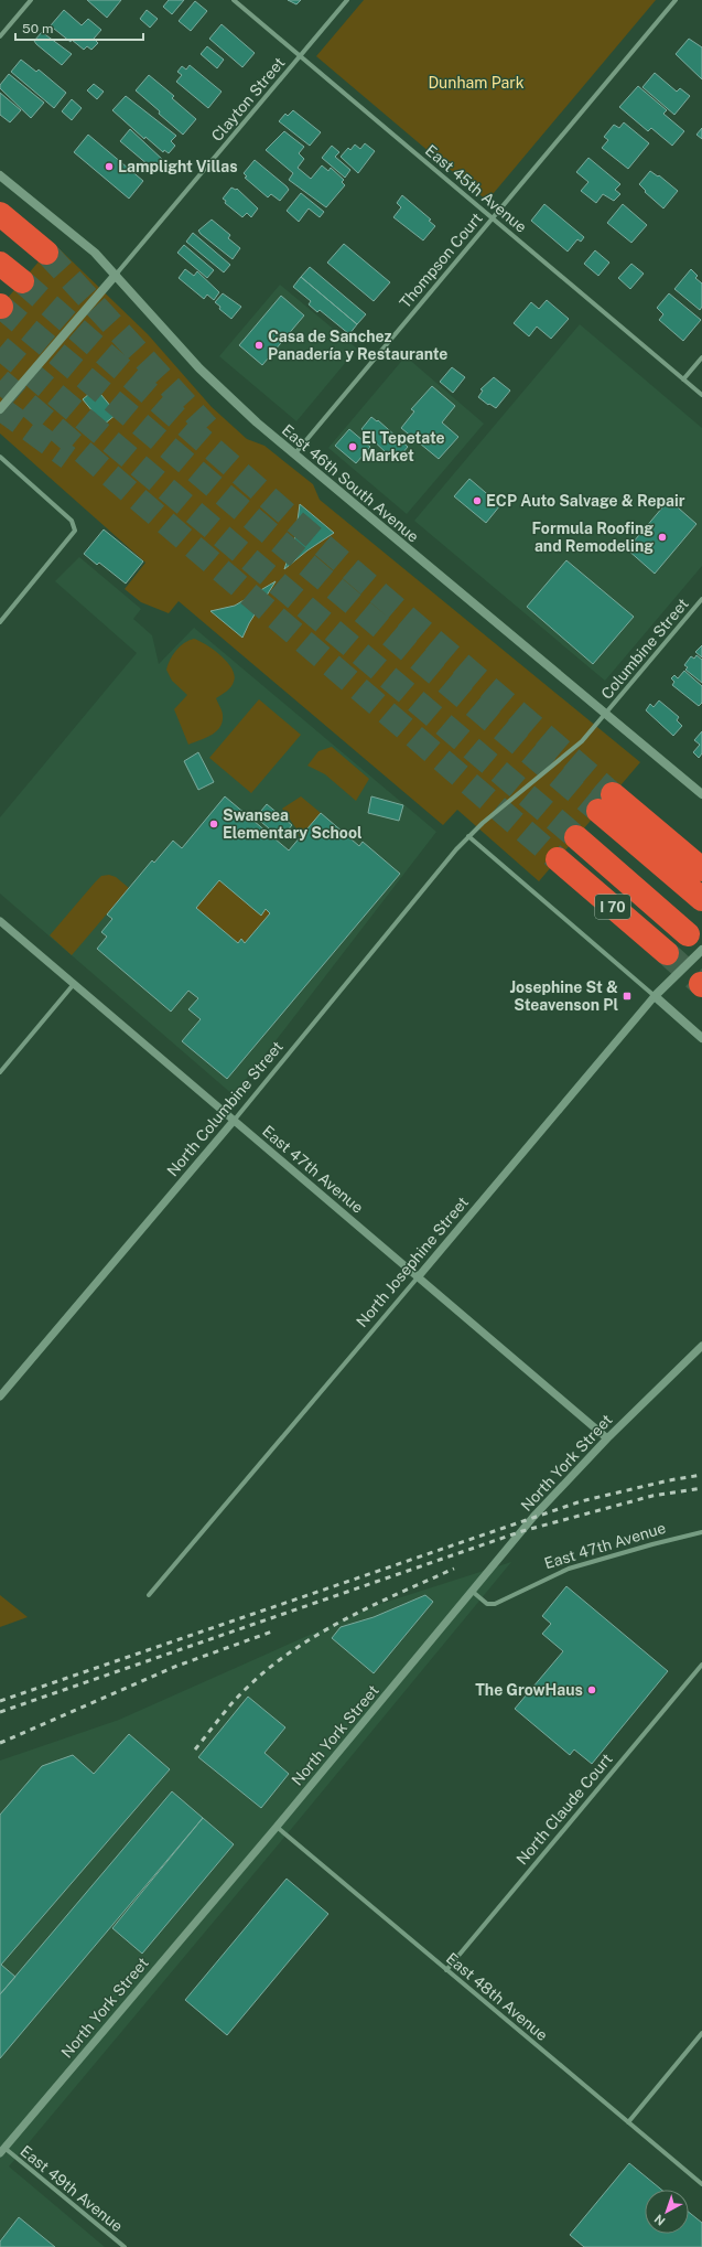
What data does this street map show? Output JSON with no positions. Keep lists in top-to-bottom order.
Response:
{
  "streets": {
    "highway": ["I 70"],
    "main road": ["East 46th South Avenue", "North Josephine Street"],
    "street": [
      "Clayton Street",
      "East 45th Avenue",
      "Thompson Court",
      "Columbine Street",
      "North Columbine Street",
      "East 47th Avenue",
      "North York Street",
      "North Claude Court",
      "East 48th Avenue",
      "East 49th Avenue"
    ]
  },
  "crossings": [
    ["Clayton Street", "East 45th Avenue"],
    ["Clayton Street", "East 46th South Avenue"],
    ["East 45th Avenue", "Thompson Court"],
    ["Thompson Court", "East 46th South Avenue"],
    ["East 46th South Avenue", "Columbine Street"],
    ["North Columbine Street", "East 47th Avenue"],
    ["East 47th Avenue", "North Josephine Street"],
    ["East 47th Avenue", "North York Street"],
    ["North York Street", "East 48th Avenue"],
    ["North York Street", "East 49th Avenue"],
    ["North Claude Court", "East 48th Avenue"]
  ],
  "parks": ["Dunham Park"],
  "places": {
    "other": [
      "Lamplight Villas",
      "Casa de Sanchez Panadería y Restaurante",
      "El Tepetate Market",
      "ECP Auto Salvage & Repair",
      "Formula Roofing and Remodeling",
      "Swansea Elementary School",
      "The GrowHaus"
    ],
    "transit": ["Josephine St & Steavenson Pl"]
  },
  "scale_bar": "50 m",
  "north": "bottom left"
}
